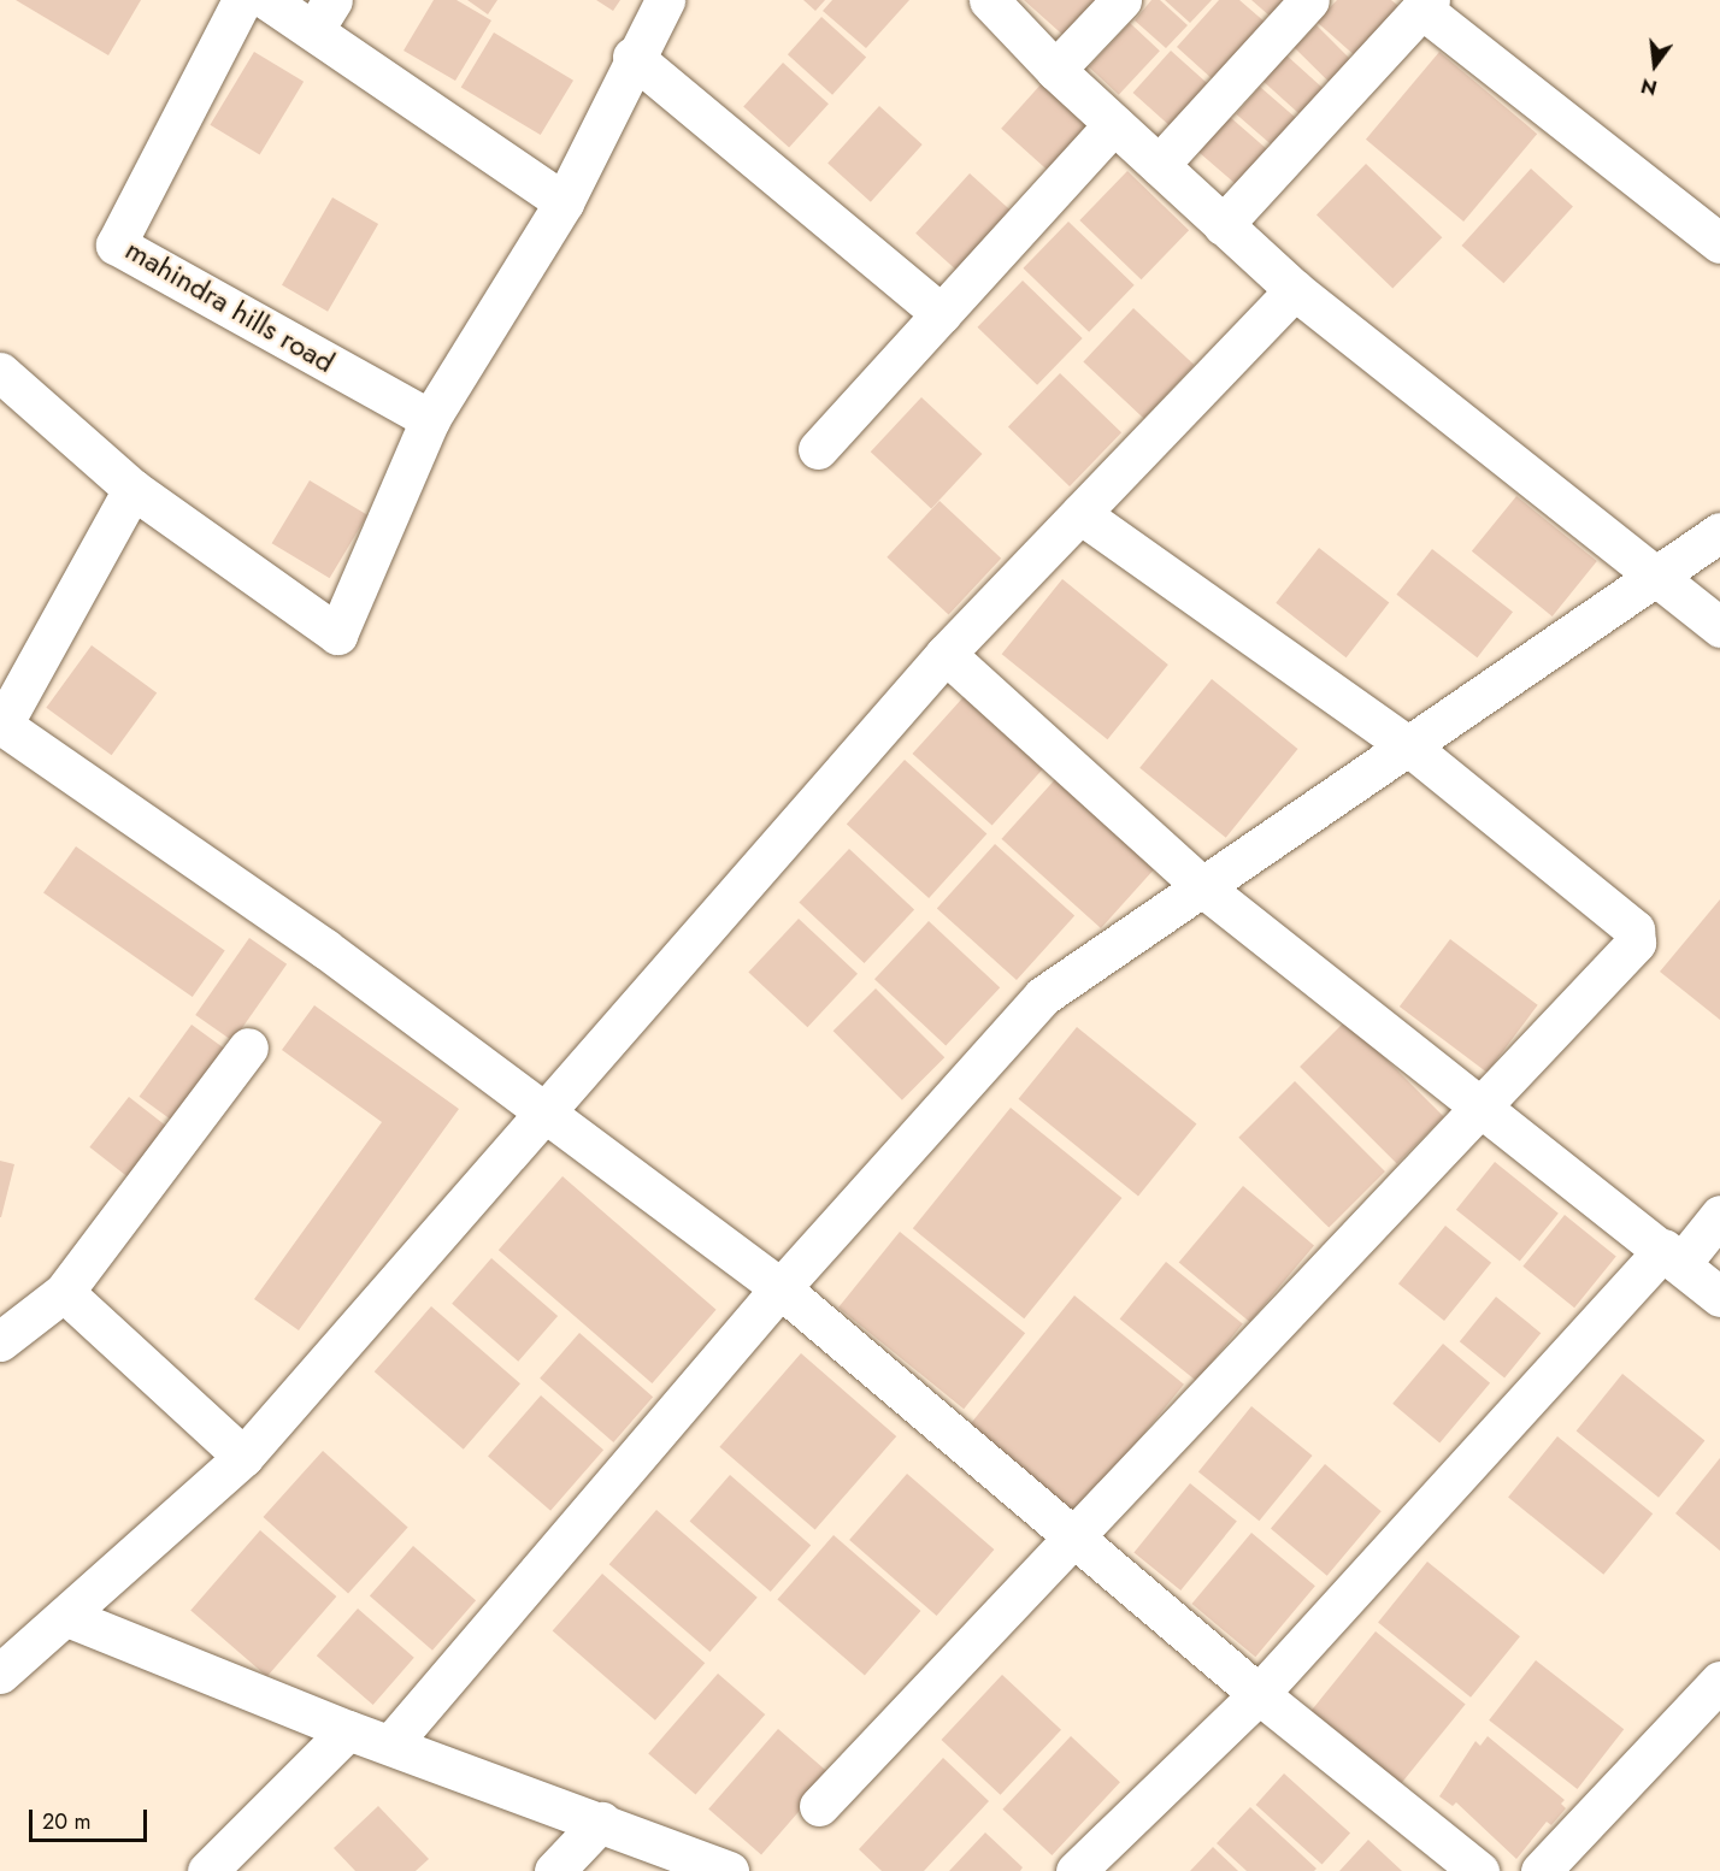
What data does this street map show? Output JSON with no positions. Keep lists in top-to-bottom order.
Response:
{
  "streets": {
    "street": ["mahindra hills road"]
  },
  "scale_bar": "20 m",
  "north": "bottom"
}
